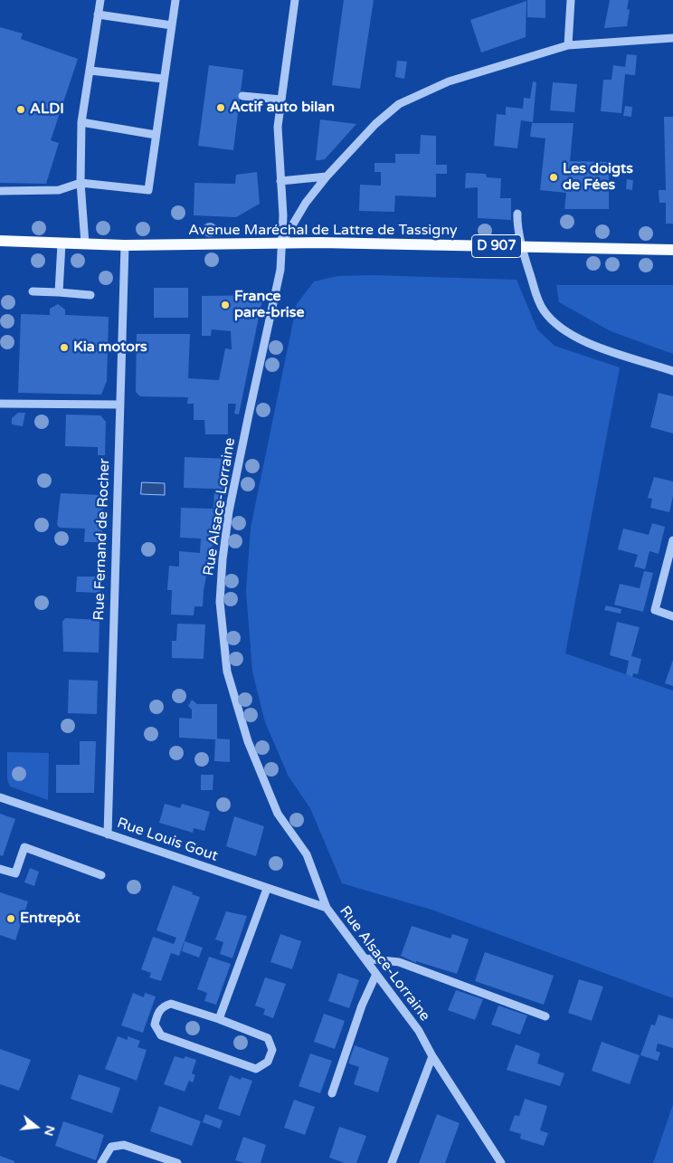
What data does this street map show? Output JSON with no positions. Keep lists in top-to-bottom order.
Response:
{
  "streets": {
    "main road": ["Avenue Maréchal de Lattre de Tassigny", "D 907"],
    "street": ["Rue Alsace-Lorraine", "Rue Fernand de Rocher", "Rue Louis Gout"]
  },
  "crossings": [
    ["Avenue Maréchal de Lattre de Tassigny", "Rue Alsace-Lorraine"],
    ["Avenue Maréchal de Lattre de Tassigny", "Rue Fernand de Rocher"],
    ["Rue Alsace-Lorraine", "Rue Louis Gout"],
    ["Rue Fernand de Rocher", "Rue Louis Gout"]
  ],
  "places": [
    "Actif auto bilan",
    "ALDI",
    "Les doigts de Fées",
    "France pare-brise",
    "Kia motors",
    "Entrepôt"
  ],
  "north": "right"
}
